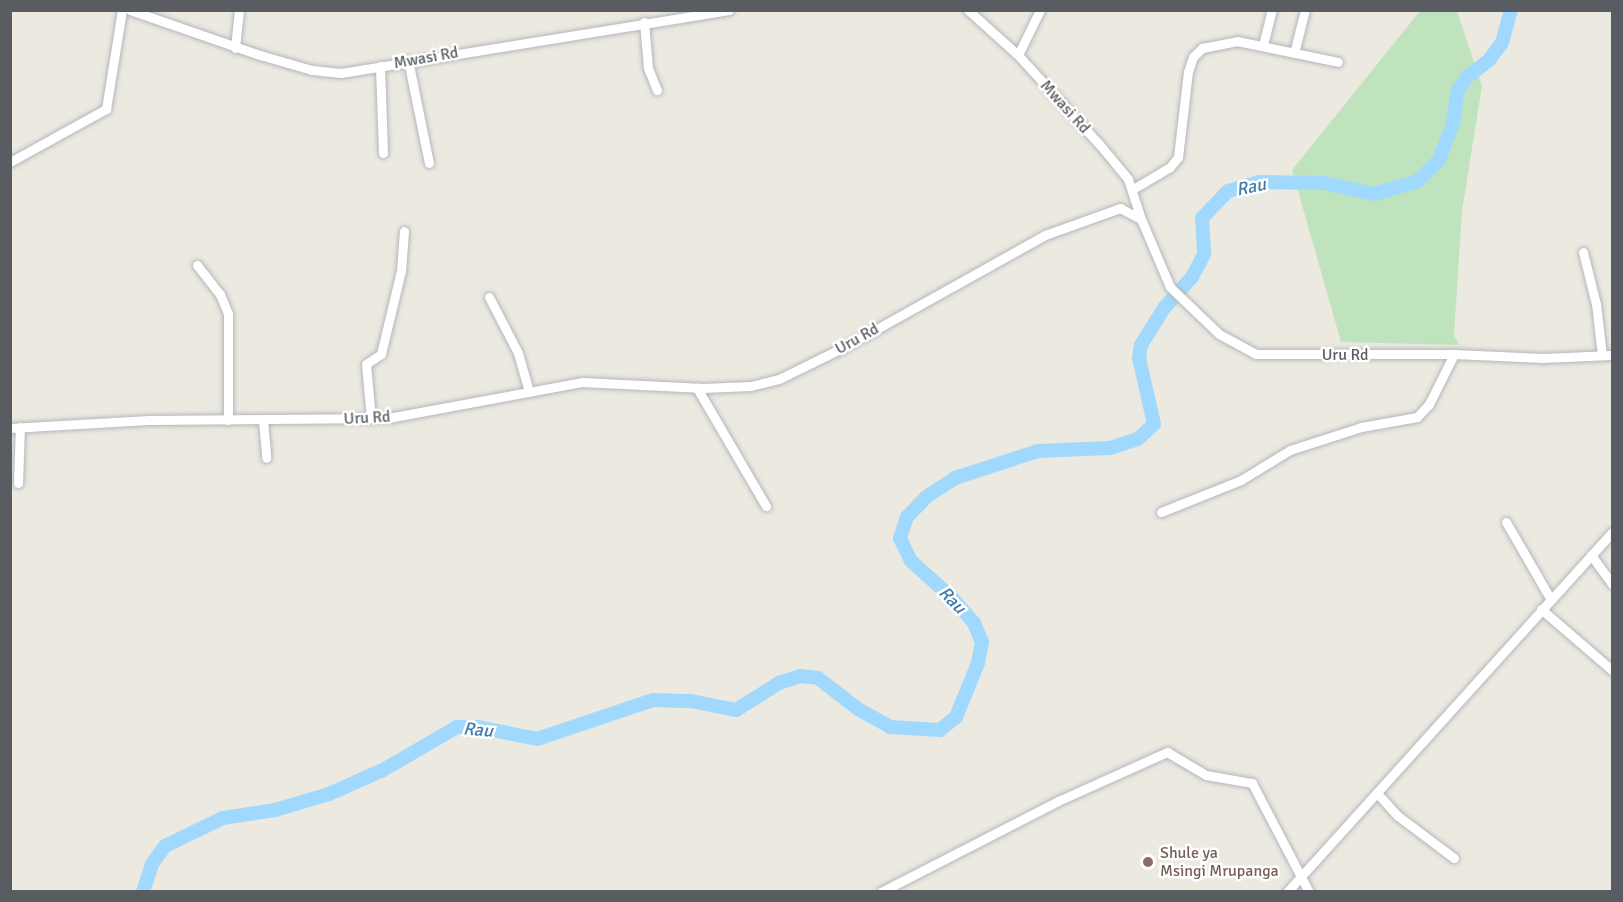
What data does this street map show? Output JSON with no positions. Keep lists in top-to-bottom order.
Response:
{
  "streets": {
    "street": ["Mwasi Rd", "Uru Rd"]
  },
  "crossings": [
    ["Mwasi Rd", "Uru Rd"]
  ],
  "water": ["Rau"],
  "places": ["Shule ya Msingi Mrupanga"]
}
